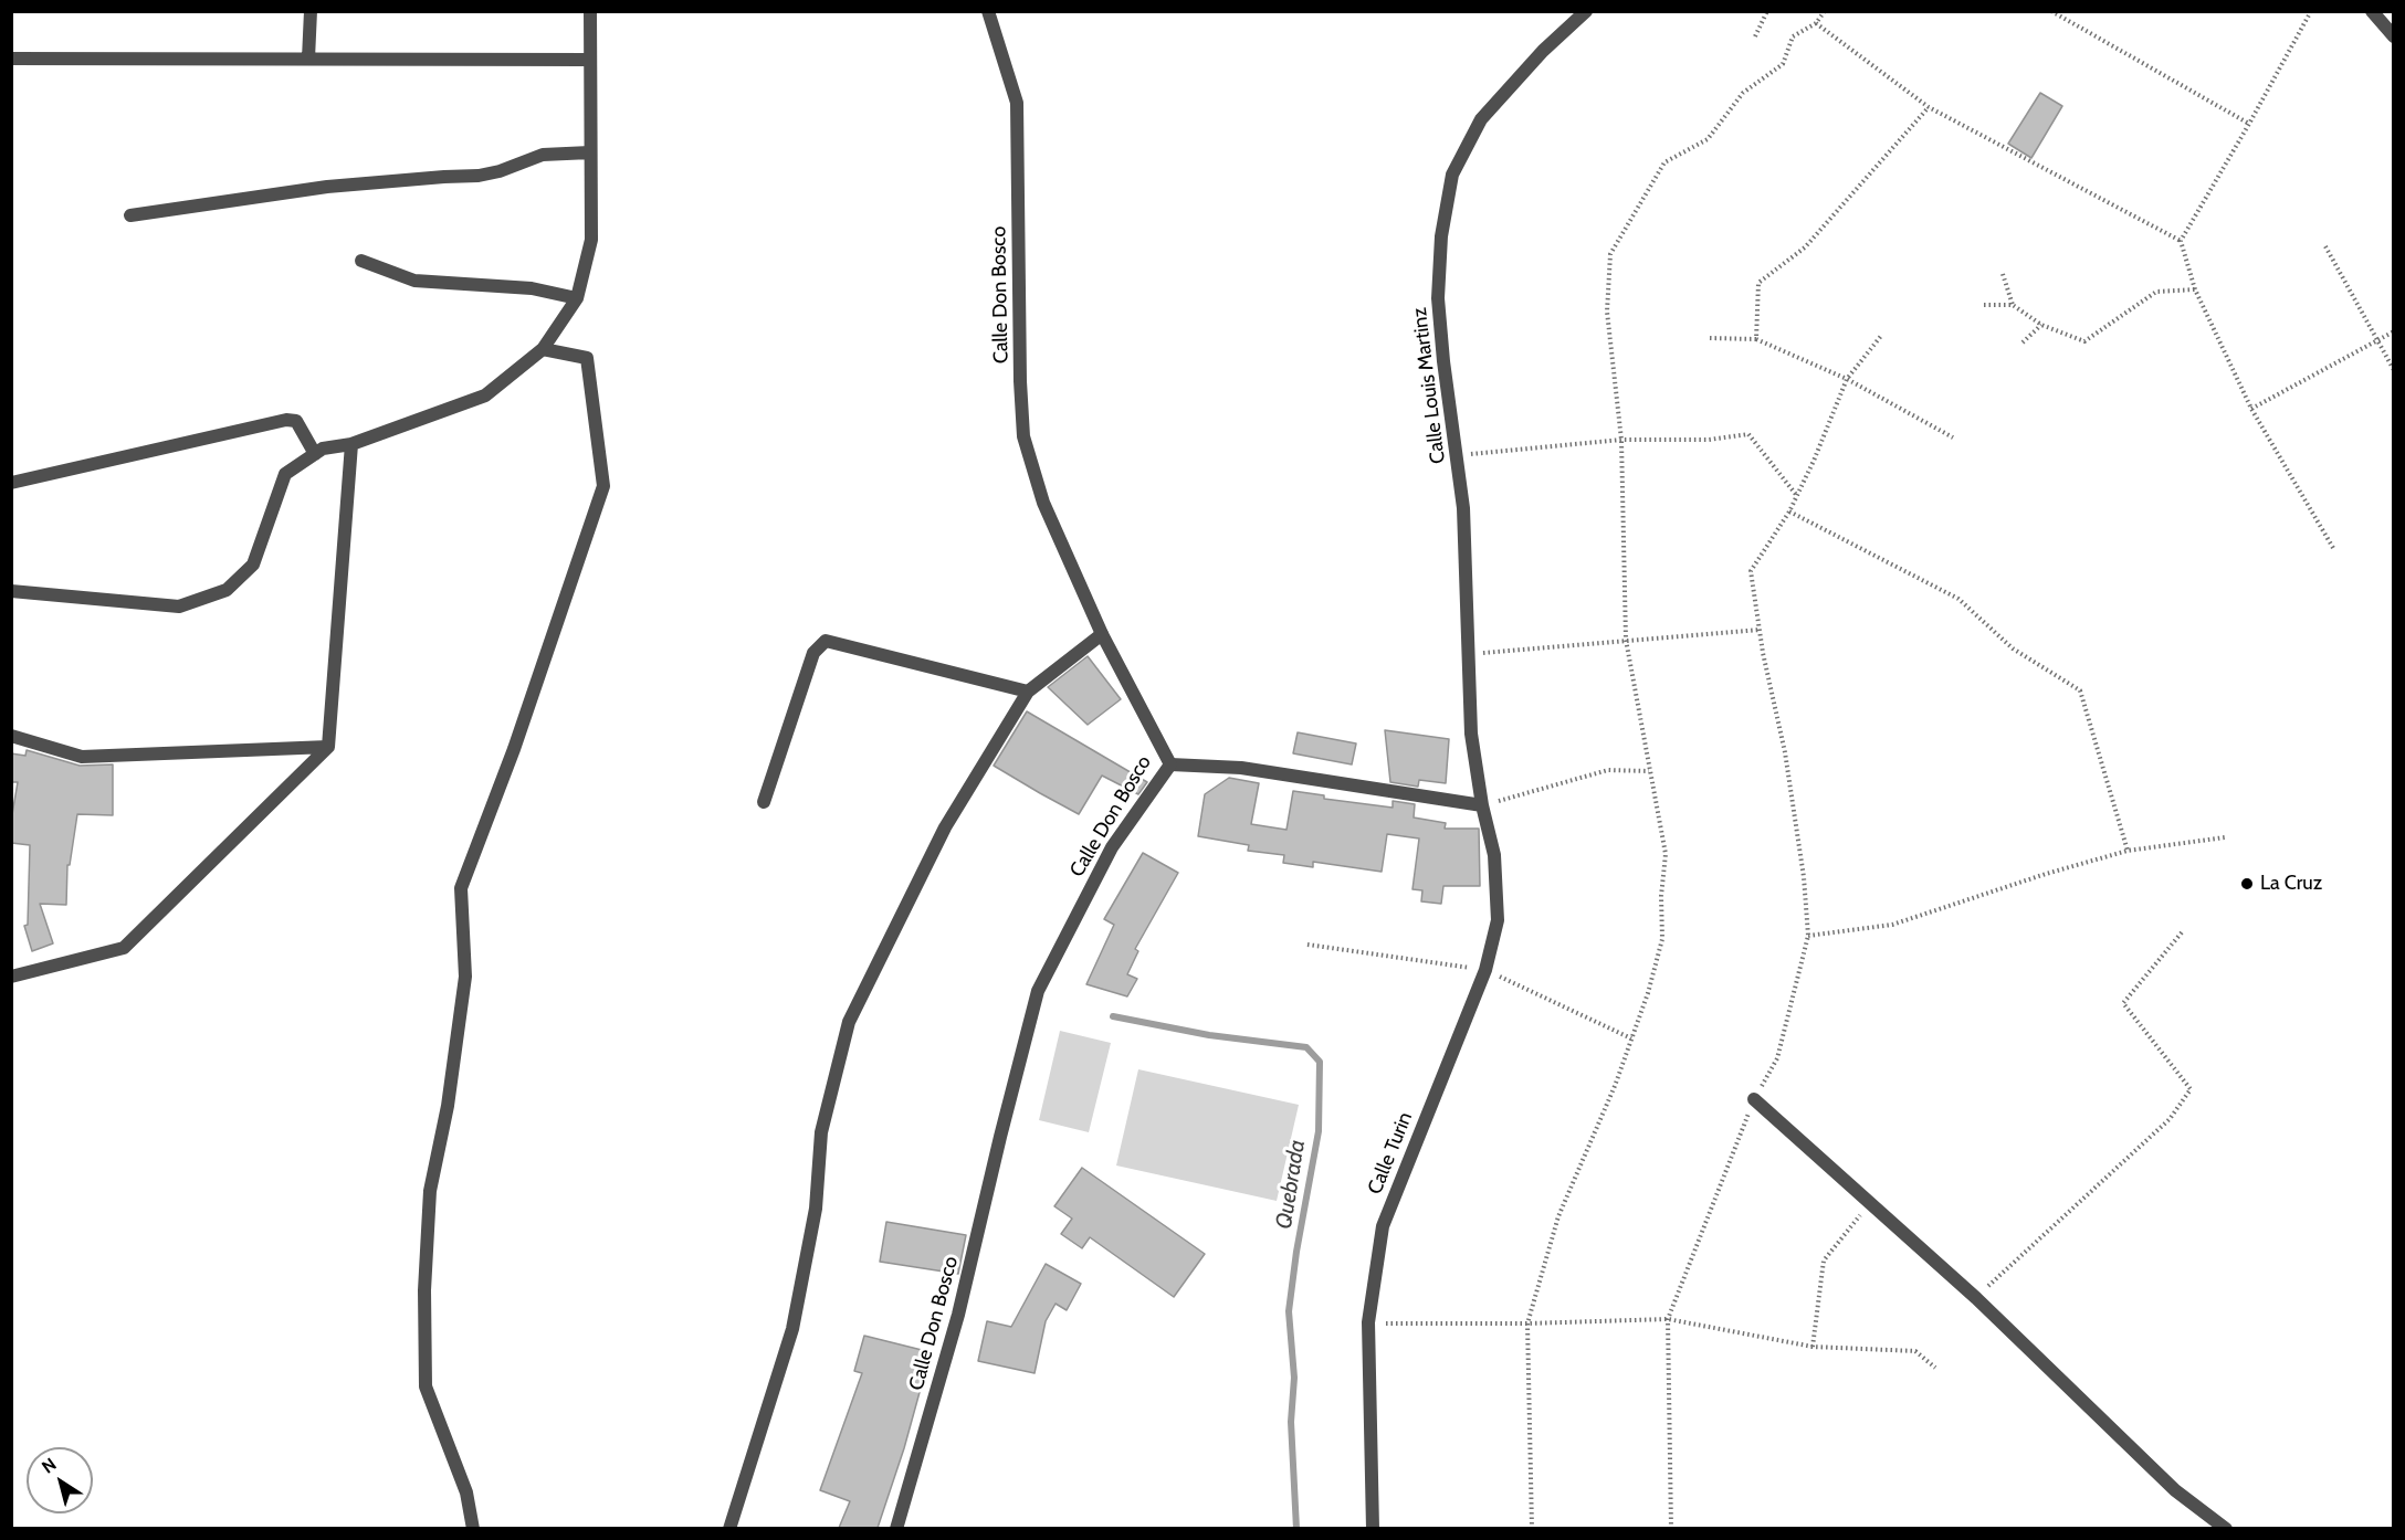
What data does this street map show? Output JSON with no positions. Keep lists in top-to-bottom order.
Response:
{
  "streets": {
    "street": ["Calle Don Bosco", "Calle Louis Martinz", "Calle Turin"]
  },
  "crossings": [
    ["Calle Louis Martinz", "Calle Turin"]
  ],
  "water": ["Quebrada"],
  "places": ["La Cruz"],
  "north": "top left"
}
